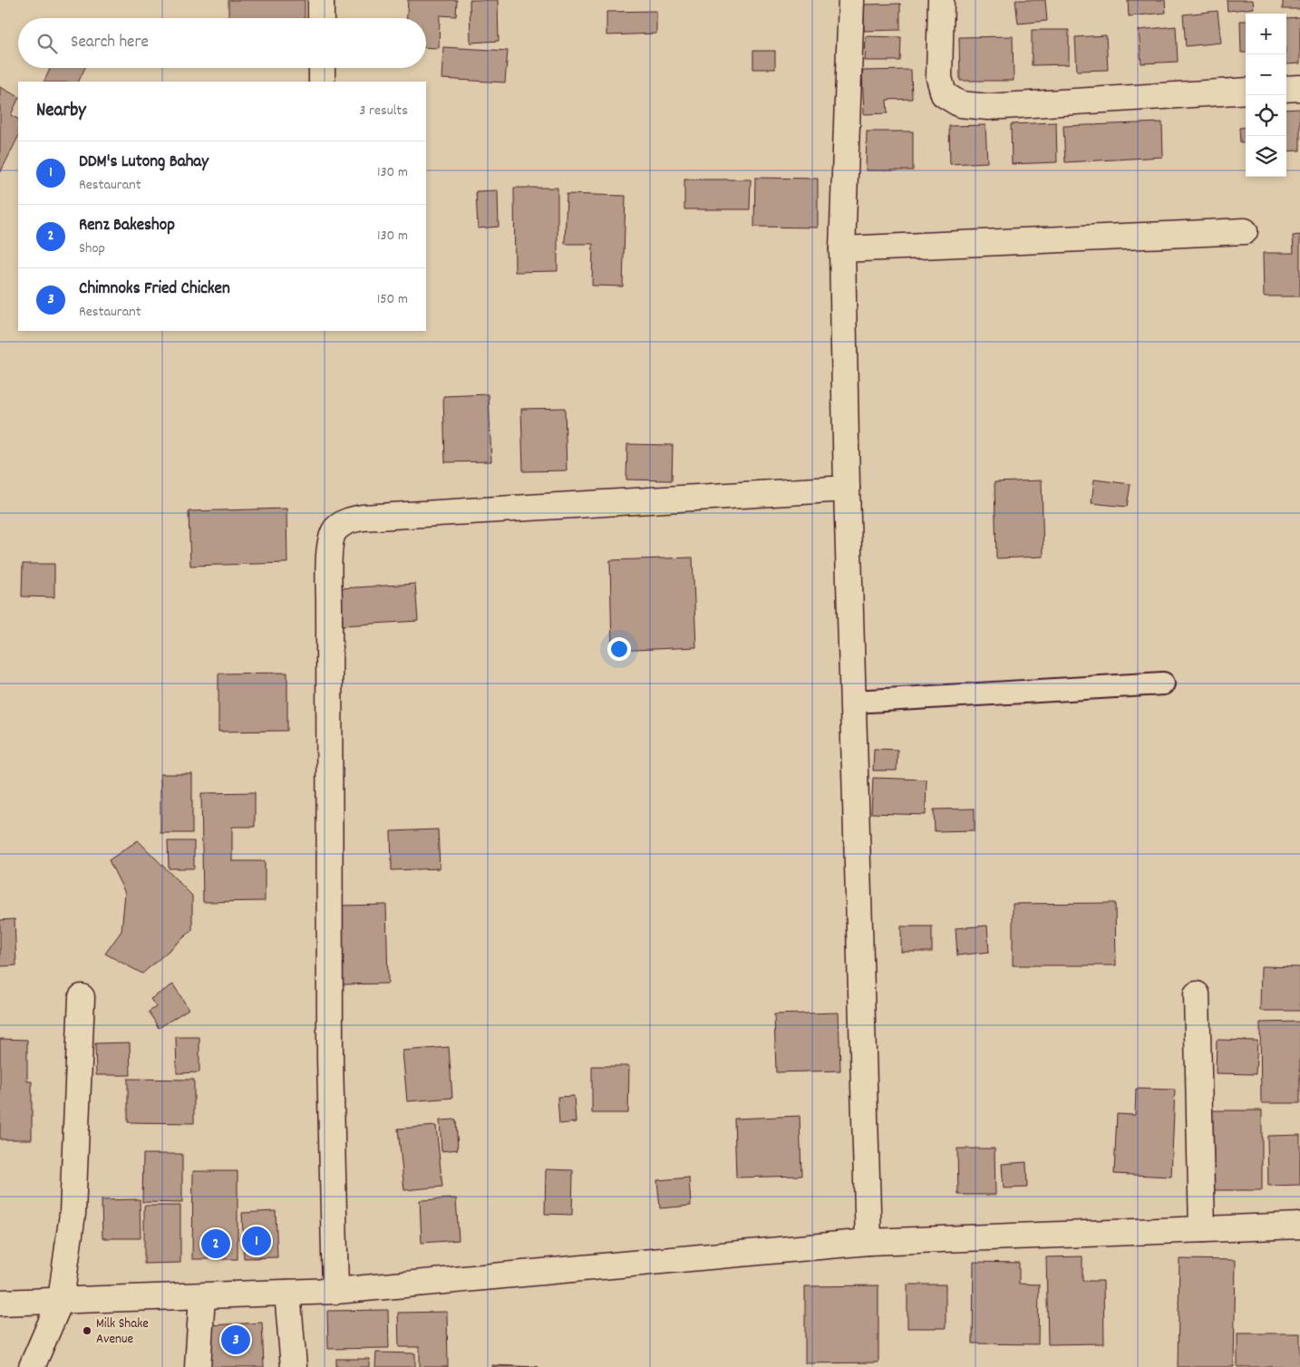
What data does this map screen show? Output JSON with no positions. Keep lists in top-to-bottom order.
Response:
{
  "places": ["Milk Shake Avenue"],
  "page": {
    "map_buttons": ["+", "−"],
    "search": "Search here",
    "heading": ["Nearby", "3 results"],
    "list": [
      {
        "mark": "1",
        "name": "DDM's Lutong Bahay",
        "note": "Restaurant",
        "value": "130 m"
      },
      {
        "mark": "2",
        "name": "Renz Bakeshop",
        "note": "Shop",
        "value": "130 m"
      },
      {
        "mark": "3",
        "name": "Chimnoks Fried Chicken",
        "note": "Restaurant",
        "value": "150 m"
      }
    ],
    "pins": ["1", "2", "3"]
  }
}
